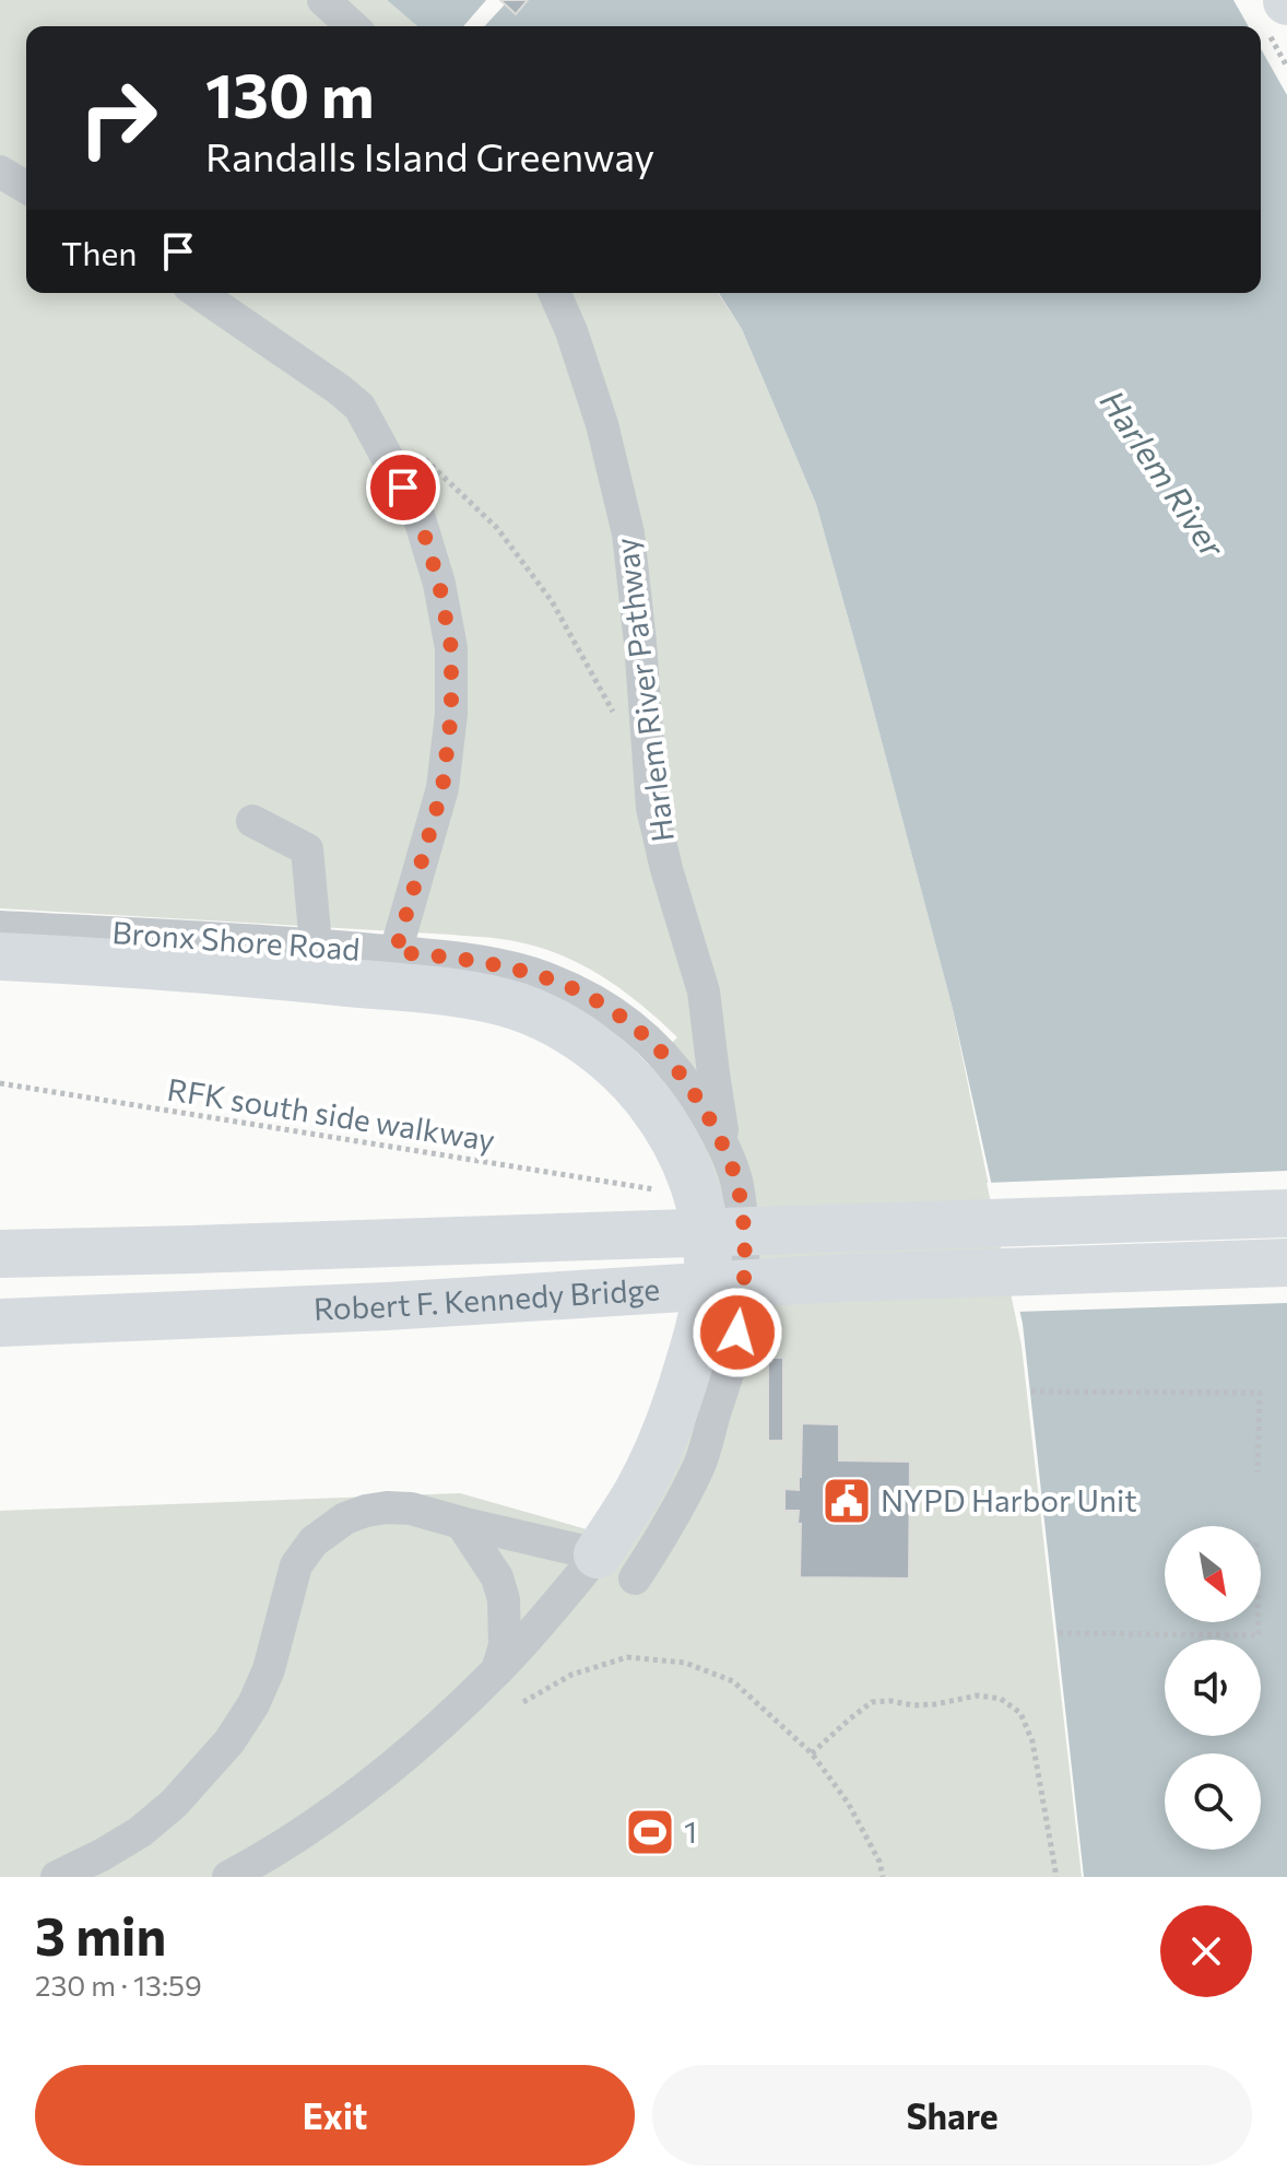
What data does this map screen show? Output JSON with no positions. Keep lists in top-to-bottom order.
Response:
{
  "streets": {
    "highway": ["Robert F. Kennedy Bridge"],
    "street": ["Harlem River Pathway", "Bronx Shore Road"],
    "path": ["RFK south side walkway"]
  },
  "crossings": [
    ["Harlem River Pathway", "Bronx Shore Road"]
  ],
  "water": ["Harlem River"],
  "places": {
    "public building": ["NYPD Harbor Unit"],
    "sports": ["1"]
  },
  "north": "bottom right",
  "page": {
    "turn": ["130 m", "Randalls Island Greenway"],
    "then": "Then",
    "heading": ["3 min", "230 m · 13:59"],
    "buttons": ["Exit", "Share"]
  }
}
